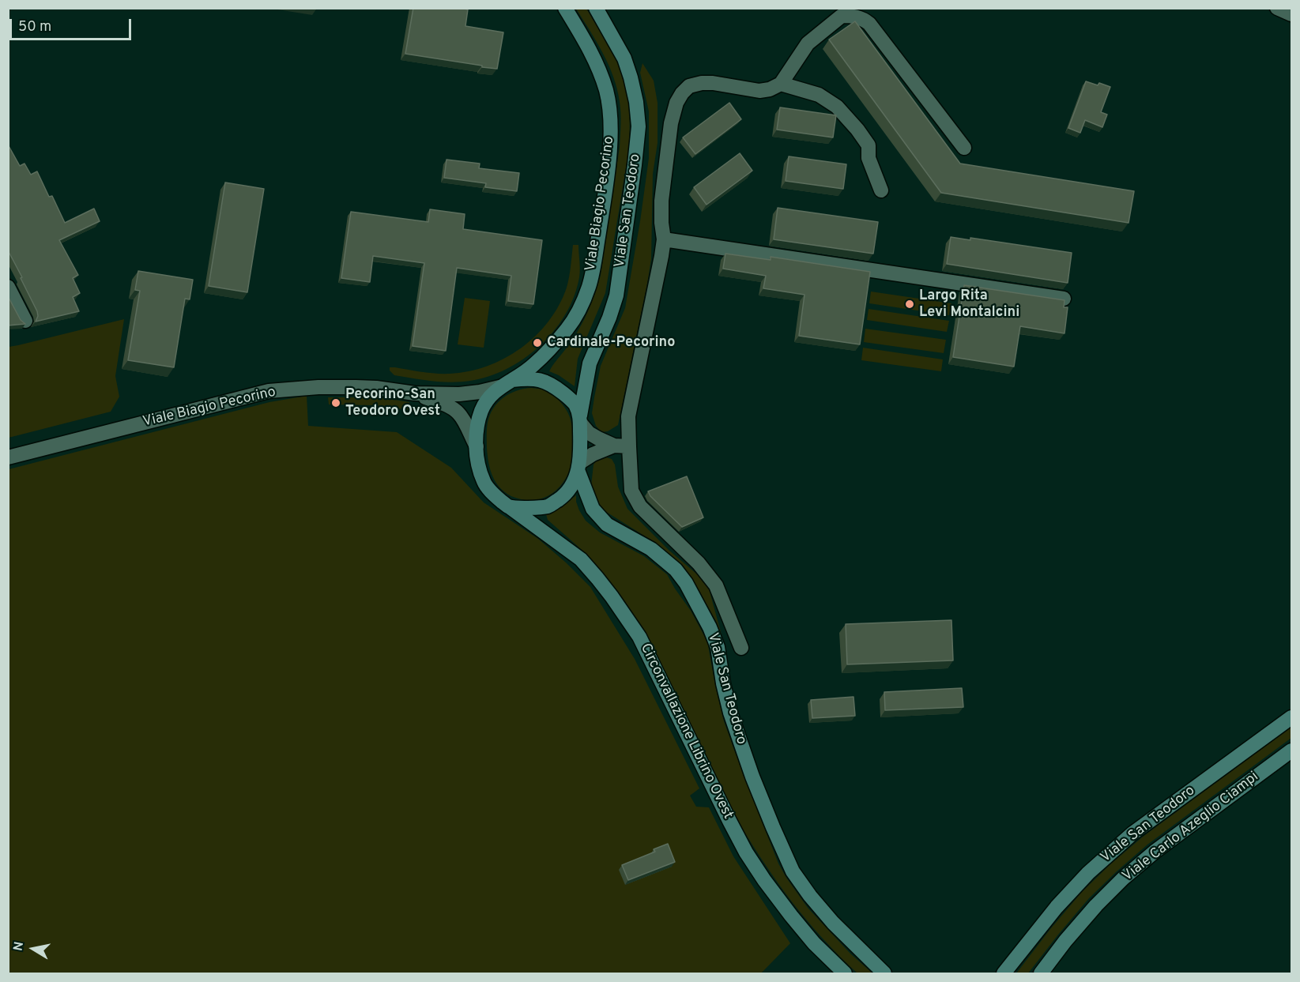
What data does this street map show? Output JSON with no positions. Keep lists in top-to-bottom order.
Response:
{
  "streets": {
    "main road": [
      "Viale Biagio Pecorino",
      "Viale San Teodoro",
      "Circonvallazione Librino Ovest",
      "Viale Carlo Azeglio Ciampi"
    ]
  },
  "crossings": [
    ["Viale Biagio Pecorino", "Viale San Teodoro"],
    ["Viale Biagio Pecorino", "Circonvallazione Librino Ovest"],
    ["Viale San Teodoro", "Circonvallazione Librino Ovest"]
  ],
  "places": ["Largo Rita Levi Montalcini", "Cardinale-Pecorino", "Pecorino-San Teodoro Ovest"],
  "scale_bar": "50 m",
  "north": "left"
}
